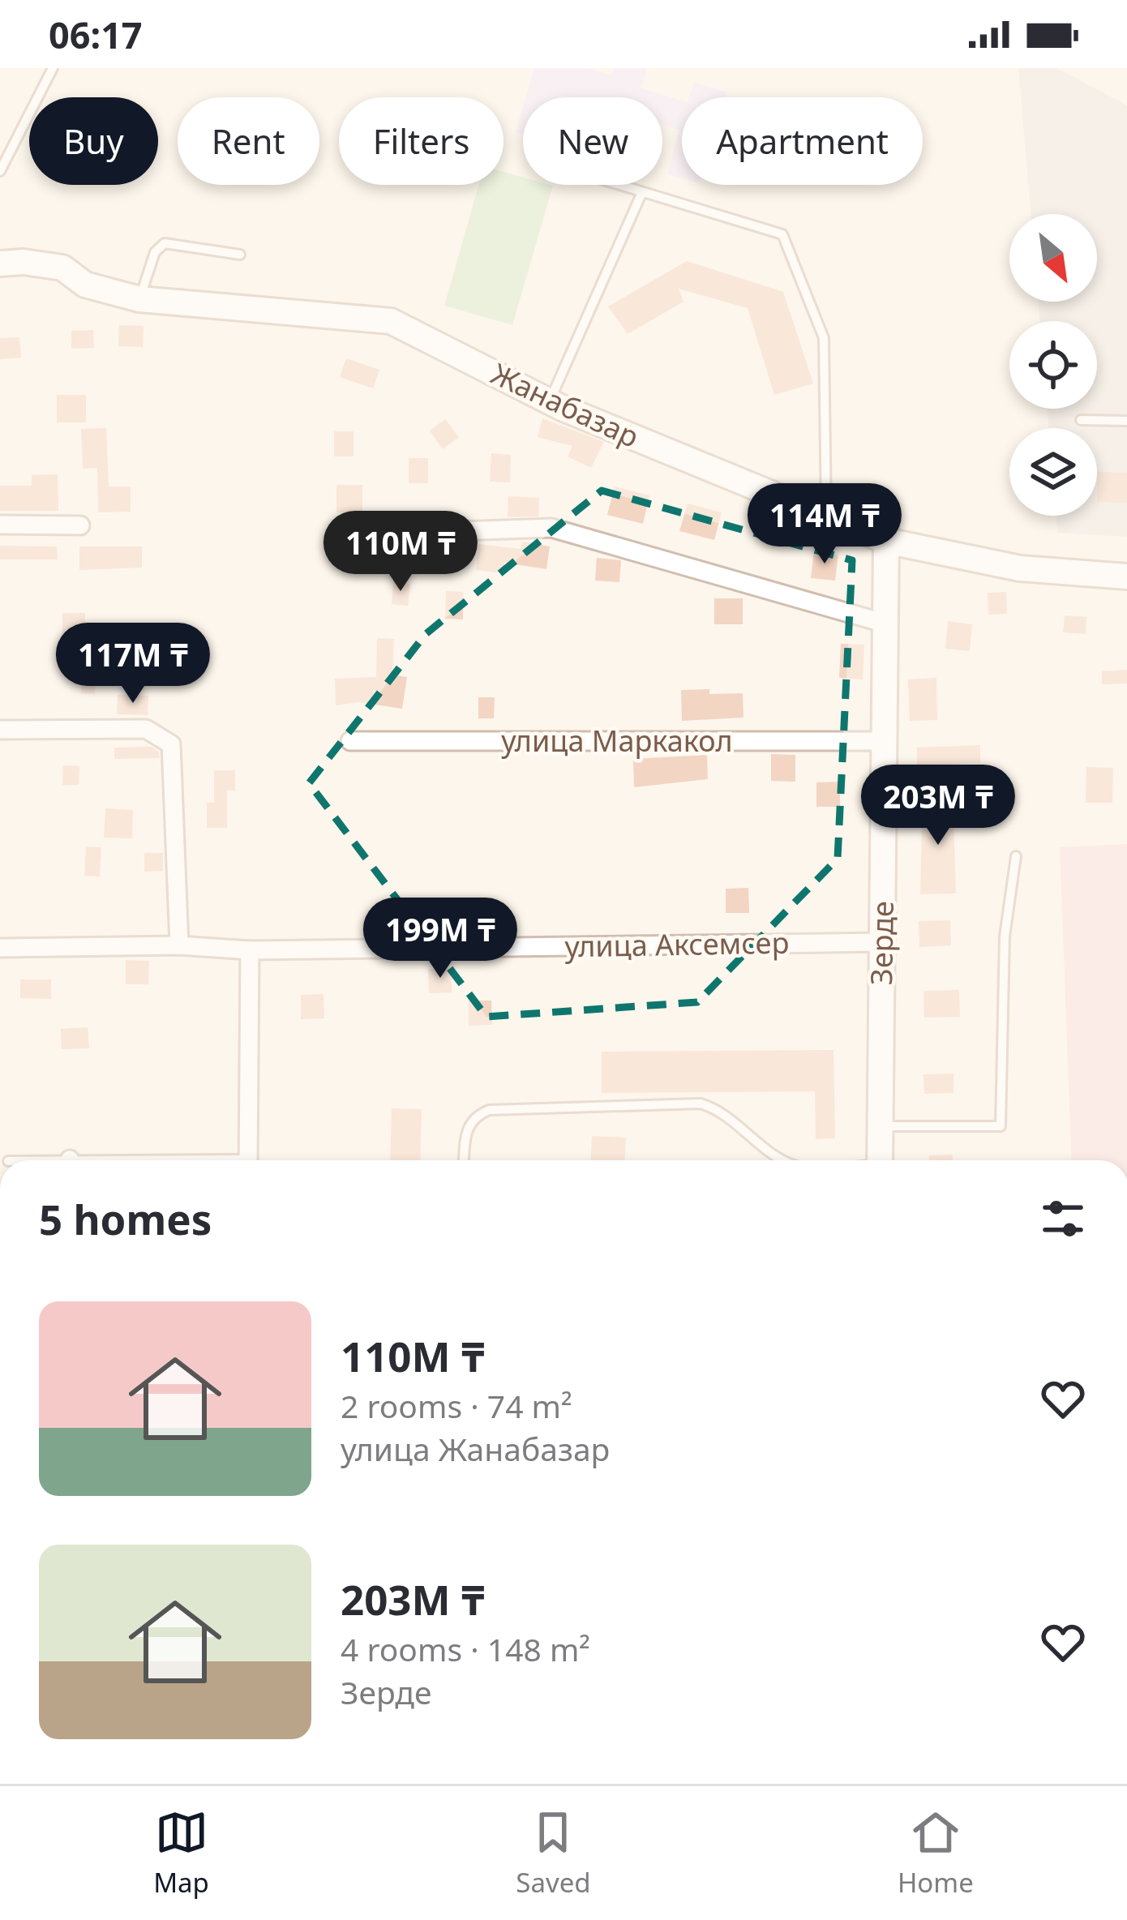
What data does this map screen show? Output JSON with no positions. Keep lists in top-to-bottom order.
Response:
{
  "streets": {
    "street": [
      "Жанабазар",
      "улица Маркакол",
      "Зерде",
      "улица Аксемсер"
    ]
  },
  "crossings": [
    ["Жанабазар", "Зерде"],
    ["улица Маркакол", "Зерде"],
    ["Зерде", "улица Аксемсер"]
  ],
  "north": "bottom right",
  "page": {
    "status": "06:17",
    "chip": [
      "Buy",
      "Rent",
      "Filters",
      "New",
      "Apartment"
    ],
    "price": [
      "114M ₸",
      "110M ₸",
      "117M ₸",
      "203M ₸",
      "199M ₸"
    ],
    "heading": "5 homes",
    "list": [
      {
        "name": "110M ₸",
        "note": "2 rooms · 74 m² · улица Жанабазар"
      },
      {
        "name": "203M ₸",
        "note": "4 rooms · 148 m² · Зерде"
      }
    ],
    "tabs": ["Map", "Saved", "Home"]
  }
}
